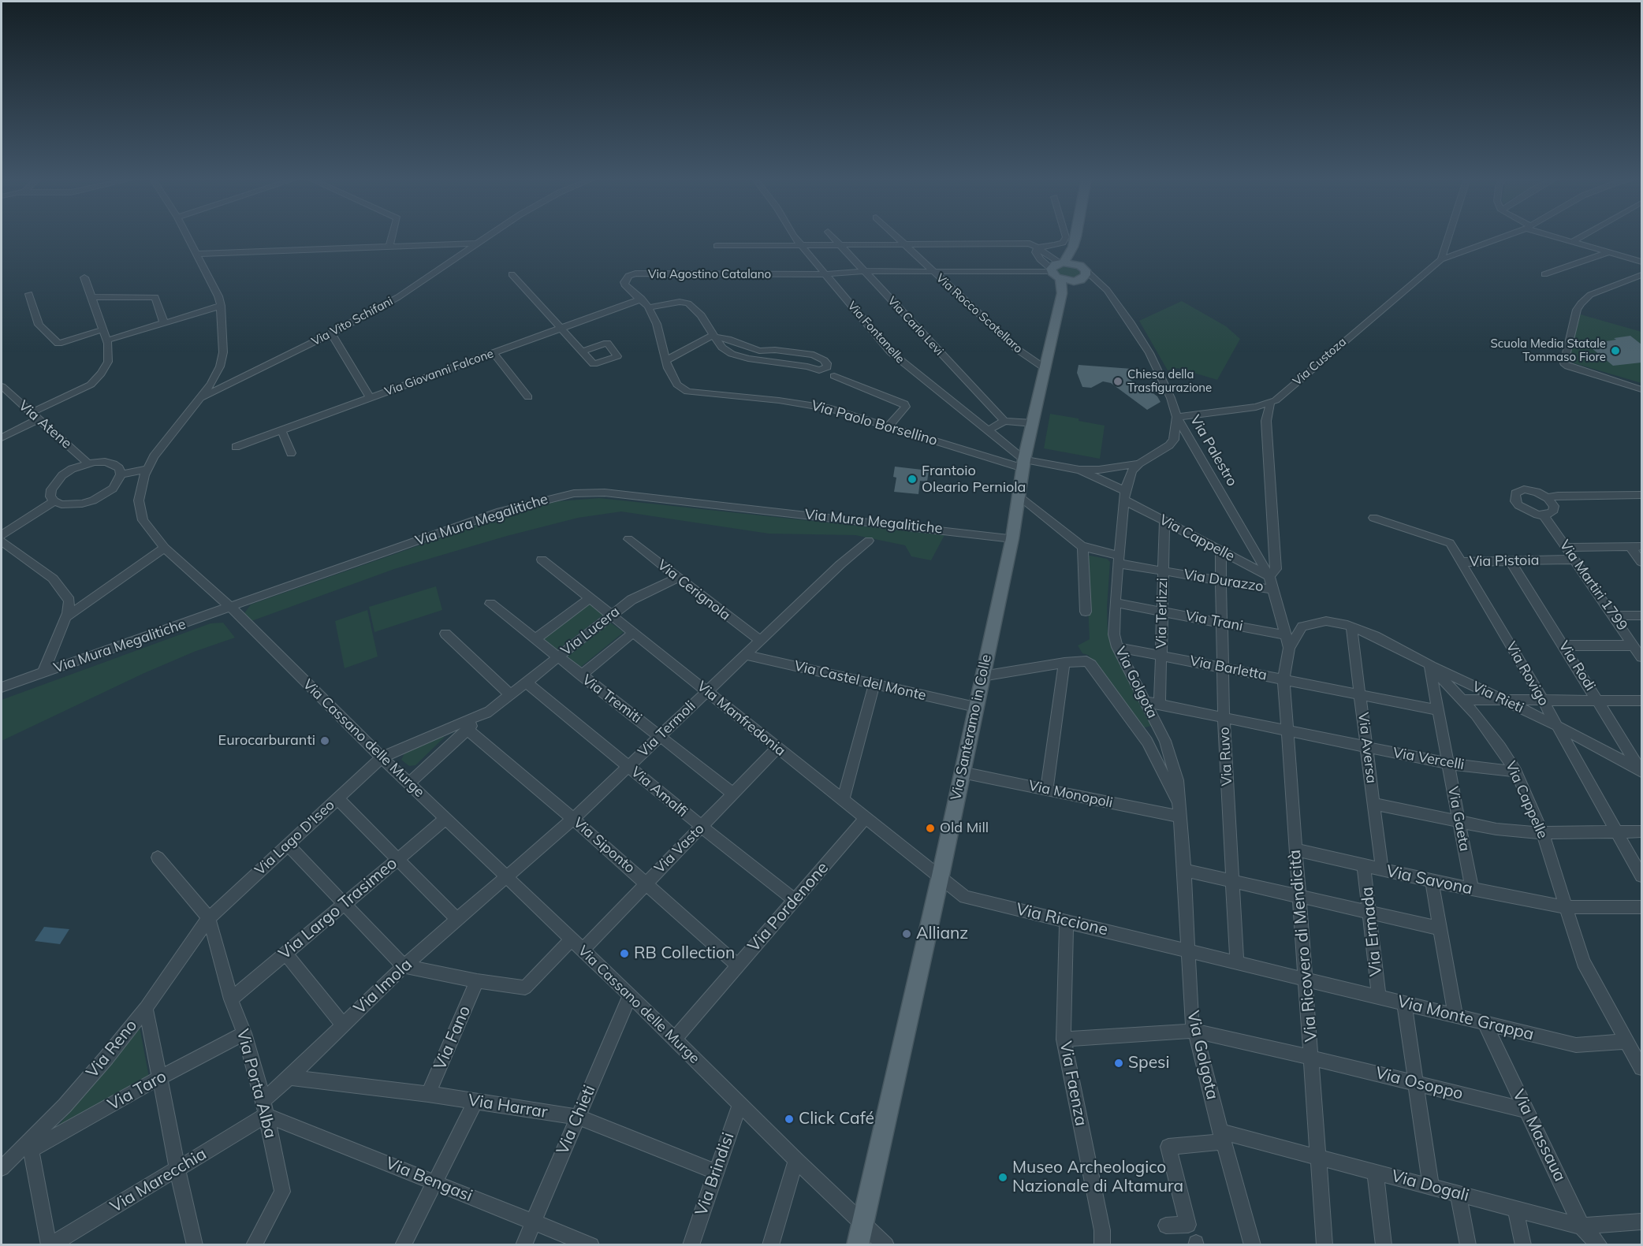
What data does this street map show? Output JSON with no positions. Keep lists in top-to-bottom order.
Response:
{
  "streets": {
    "main road": ["Via Palestro", "Via Santeramo in Colle"],
    "street": [
      "Via Agostino Catalano",
      "Via Rocco Scotellaro",
      "Via Vito Schifani",
      "Via Carlo Levi",
      "Via Fontanelle",
      "Via Custoza",
      "Via Giovanni Falcone",
      "Via Paolo Borsellino",
      "Via Atene",
      "Via Mura Megalitiche",
      "Via Cappelle",
      "Via Pistoia",
      "Via Durazzo",
      "Via Martiri 1799",
      "Via Cerignola",
      "Via Terlizzi",
      "Via Trani",
      "Via Lucera",
      "Via Rodi",
      "Via Barletta",
      "Via Rovigo",
      "Via Castel del Monte",
      "Via Golgota",
      "Via Rieti",
      "Via Tremiti",
      "Via Manfredonia",
      "Via Termoli",
      "Via Cassano delle Murge",
      "Via Aversa",
      "Via Ruvo",
      "Via Vercelli",
      "Via Amalfi",
      "Via Monopoli",
      "Via Gaeta",
      "Via Lago D'Iseo",
      "Via Siponto",
      "Via Vasto",
      "Via Savona",
      "Via Pordenone",
      "Via Largo Trasimeo",
      "Via Riccione",
      "Via Ermada",
      "Via Ricovero di Mendicità",
      "Via Imola",
      "Via Monte Grappa",
      "Via Fano",
      "Via Reno",
      "Via Porta Alba",
      "Via Faenza",
      "Via Osoppo",
      "Via Taro",
      "Via Harrar",
      "Via Chieti",
      "Via Massaua",
      "Via Brindisi",
      "Via Bengasi",
      "Via Marecchia",
      "Via Dogali"
    ]
  },
  "crossings": [
    ["Via Agostino Catalano", "Via Fontanelle"],
    ["Via Agostino Catalano", "Via Giovanni Falcone"],
    ["Via Agostino Catalano", "Via Paolo Borsellino"],
    ["Via Rocco Scotellaro", "Via Santeramo in Colle"],
    ["Via Vito Schifani", "Via Cassano delle Murge"],
    ["Via Fontanelle", "Via Paolo Borsellino"],
    ["Via Fontanelle", "Via Santeramo in Colle"],
    ["Via Custoza", "Via Palestro"],
    ["Via Giovanni Falcone", "Via Paolo Borsellino"],
    ["Via Paolo Borsellino", "Via Cappelle"],
    ["Via Paolo Borsellino", "Via Santeramo in Colle"],
    ["Via Palestro", "Via Cappelle"],
    ["Via Palestro", "Via Ricovero di Mendicità"],
    ["Via Mura Megalitiche", "Via Santeramo in Colle"],
    ["Via Mura Megalitiche", "Via Cassano delle Murge"],
    ["Via Cappelle", "Via Terlizzi"],
    ["Via Cappelle", "Via Trani"],
    ["Via Cappelle", "Via Golgota"],
    ["Via Cappelle", "Via Rieti"],
    ["Via Cappelle", "Via Aversa"],
    ["Via Cappelle", "Via Ruvo"],
    ["Via Cappelle", "Via Vercelli"],
    ["Via Cappelle", "Via Gaeta"],
    ["Via Cappelle", "Via Savona"],
    ["Via Cappelle", "Via Ricovero di Mendicità"],
    ["Via Cappelle", "Via Monte Grappa"],
    ["Via Pistoia", "Via Martiri 1799"],
    ["Via Pistoia", "Via Rodi"],
    ["Via Pistoia", "Via Rovigo"],
    ["Via Durazzo", "Via Terlizzi"],
    ["Via Durazzo", "Via Golgota"],
    ["Via Durazzo", "Via Ruvo"],
    ["Via Durazzo", "Via Ricovero di Mendicità"],
    ["Via Cerignola", "Via Lucera"],
    ["Via Cerignola", "Via Termoli"],
    ["Via Terlizzi", "Via Trani"],
    ["Via Terlizzi", "Via Barletta"],
    ["Via Terlizzi", "Via Vercelli"],
    ["Via Trani", "Via Golgota"],
    ["Via Trani", "Via Ruvo"],
    ["Via Trani", "Via Ricovero di Mendicità"],
    ["Via Lucera", "Via Tremiti"],
    ["Via Lucera", "Via Manfredonia"],
    ["Via Lucera", "Via Cassano delle Murge"],
    ["Via Lucera", "Via Amalfi"],
    ["Via Lucera", "Via Lago D'Iseo"],
    ["Via Lucera", "Via Siponto"],
    ["Via Rodi", "Via Rieti"],
    ["Via Barletta", "Via Golgota"],
    ["Via Barletta", "Via Aversa"],
    ["Via Barletta", "Via Ruvo"],
    ["Via Barletta", "Via Gaeta"],
    ["Via Barletta", "Via Ricovero di Mendicità"],
    ["Via Rovigo", "Via Rieti"],
    ["Via Castel del Monte", "Via Santeramo in Colle"],
    ["Via Castel del Monte", "Via Termoli"],
    ["Via Golgota", "Via Vercelli"],
    ["Via Golgota", "Via Monopoli"],
    ["Via Golgota", "Via Riccione"],
    ["Via Golgota", "Via Osoppo"],
    ["Via Golgota", "Via Dogali"],
    ["Via Rieti", "Via Gaeta"],
    ["Via Tremiti", "Via Termoli"],
    ["Via Tremiti", "Via Vasto"],
    ["Via Manfredonia", "Via Santeramo in Colle"],
    ["Via Manfredonia", "Via Termoli"],
    ["Via Manfredonia", "Via Vasto"],
    ["Via Manfredonia", "Via Pordenone"],
    ["Via Manfredonia", "Via Riccione"],
    ["Via Santeramo in Colle", "Via Cassano delle Murge"],
    ["Via Santeramo in Colle", "Via Monopoli"],
    ["Via Santeramo in Colle", "Via Riccione"],
    ["Via Termoli", "Via Cassano delle Murge"],
    ["Via Termoli", "Via Amalfi"],
    ["Via Termoli", "Via Siponto"],
    ["Via Termoli", "Via Imola"],
    ["Via Cassano delle Murge", "Via Lago D'Iseo"],
    ["Via Cassano delle Murge", "Via Vasto"],
    ["Via Cassano delle Murge", "Via Pordenone"],
    ["Via Cassano delle Murge", "Via Largo Trasimeo"],
    ["Via Cassano delle Murge", "Via Imola"],
    ["Via Cassano delle Murge", "Via Chieti"],
    ["Via Cassano delle Murge", "Via Brindisi"],
    ["Via Aversa", "Via Vercelli"],
    ["Via Aversa", "Via Savona"],
    ["Via Ruvo", "Via Vercelli"],
    ["Via Ruvo", "Via Riccione"],
    ["Via Ruvo", "Via Monte Grappa"],
    ["Via Vercelli", "Via Gaeta"],
    ["Via Vercelli", "Via Ricovero di Mendicità"],
    ["Via Amalfi", "Via Vasto"],
    ["Via Amalfi", "Via Pordenone"],
    ["Via Gaeta", "Via Savona"],
    ["Via Lago D'Iseo", "Via Reno"],
    ["Via Lago D'Iseo", "Via Porta Alba"],
    ["Via Siponto", "Via Vasto"],
    ["Via Siponto", "Via Pordenone"],
    ["Via Savona", "Via Ermada"],
    ["Via Savona", "Via Ricovero di Mendicità"],
    ["Via Largo Trasimeo", "Via Porta Alba"],
    ["Via Riccione", "Via Monte Grappa"],
    ["Via Riccione", "Via Faenza"],
    ["Via Ermada", "Via Monte Grappa"],
    ["Via Ricovero di Mendicità", "Via Monte Grappa"],
    ["Via Ricovero di Mendicità", "Via Osoppo"],
    ["Via Ricovero di Mendicità", "Via Dogali"],
    ["Via Imola", "Via Porta Alba"],
    ["Via Imola", "Via Harrar"],
    ["Via Imola", "Via Bengasi"],
    ["Via Imola", "Via Marecchia"],
    ["Via Monte Grappa", "Via Massaua"],
    ["Via Fano", "Via Harrar"],
    ["Via Reno", "Via Porta Alba"],
    ["Via Reno", "Via Taro"],
    ["Via Porta Alba", "Via Taro"],
    ["Via Porta Alba", "Via Bengasi"],
    ["Via Porta Alba", "Via Marecchia"],
    ["Via Faenza", "Via Osoppo"],
    ["Via Osoppo", "Via Massaua"],
    ["Via Harrar", "Via Chieti"],
    ["Via Harrar", "Via Brindisi"],
    ["Via Chieti", "Via Bengasi"],
    ["Via Massaua", "Via Dogali"],
    ["Via Bengasi", "Via Marecchia"]
  ],
  "places": [
    "Scuola Media Statale Tommaso Fiore",
    "Chiesa della Trasfigurazione",
    "Frantoio Oleario Perniola",
    "Eurocarburanti",
    "Old Mill",
    "Allianz",
    "RB Collection",
    "Spesi",
    "Click Café",
    "Museo Archeologico Nazionale di Altamura"
  ]
}
